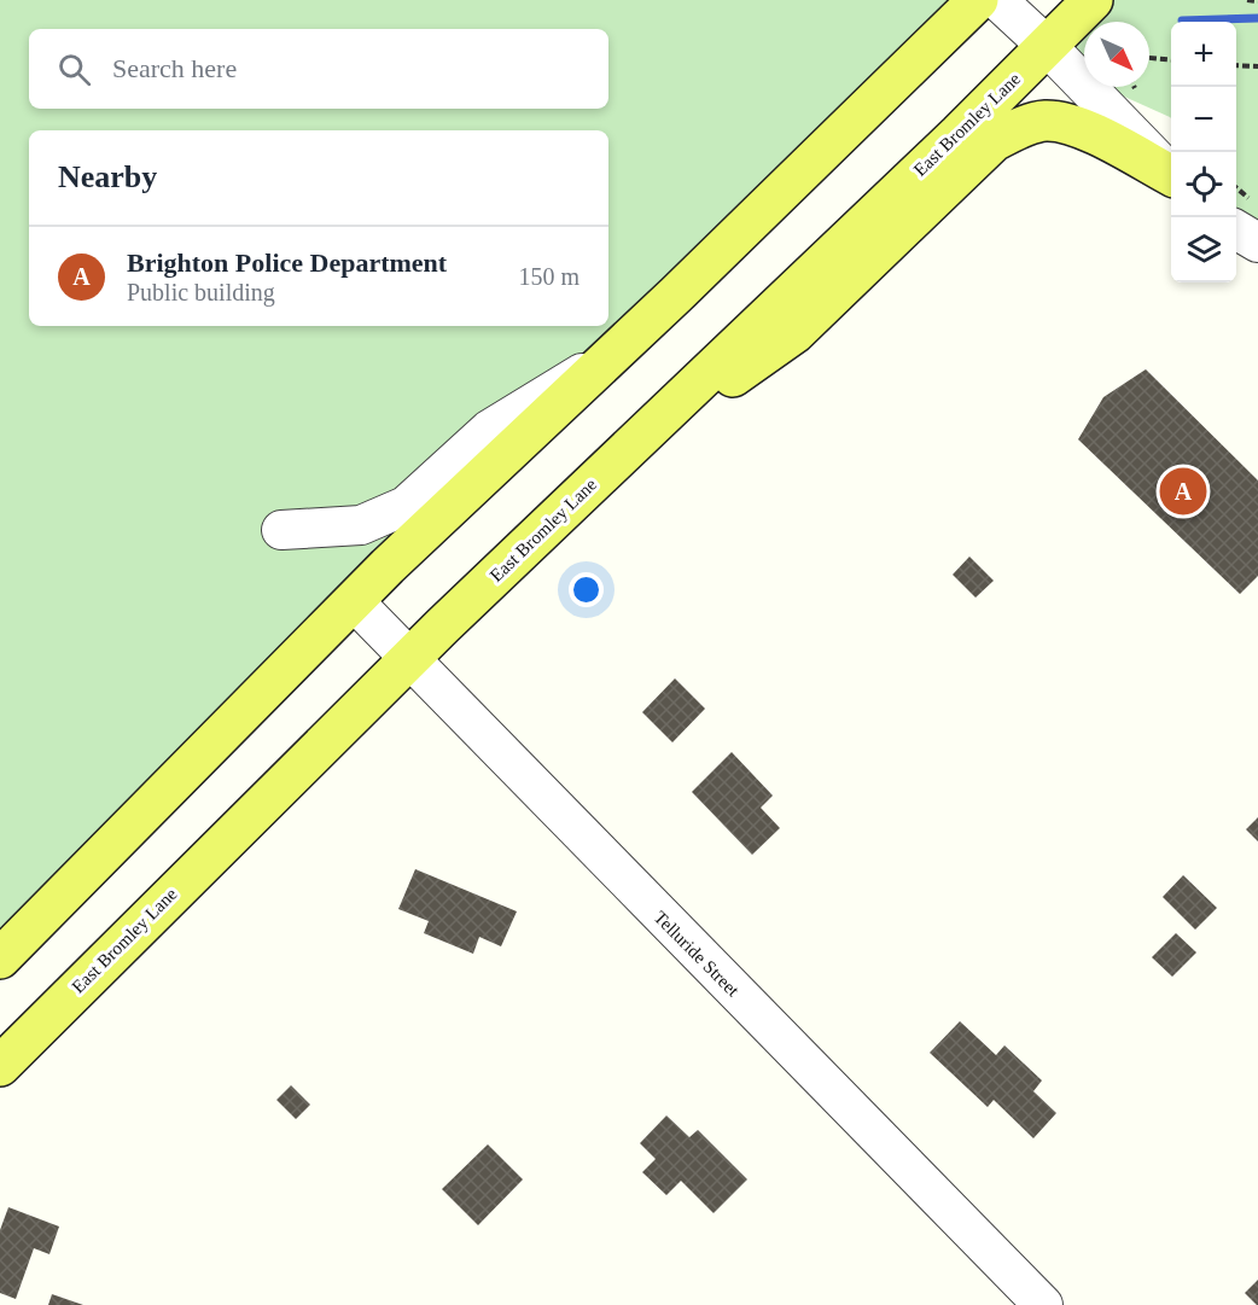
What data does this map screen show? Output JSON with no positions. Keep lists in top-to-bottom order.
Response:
{
  "streets": {
    "main road": ["East Bromley Lane"],
    "street": ["Telluride Street"]
  },
  "crossings": [
    ["East Bromley Lane", "Telluride Street"]
  ],
  "north": "bottom right",
  "page": {
    "map_buttons": ["+", "−"],
    "search": "Search here",
    "heading": "Nearby",
    "list": [
      {
        "mark": "A",
        "name": "Brighton Police Department",
        "note": "Public building",
        "value": "150 m"
      }
    ],
    "pins": "A"
  }
}
